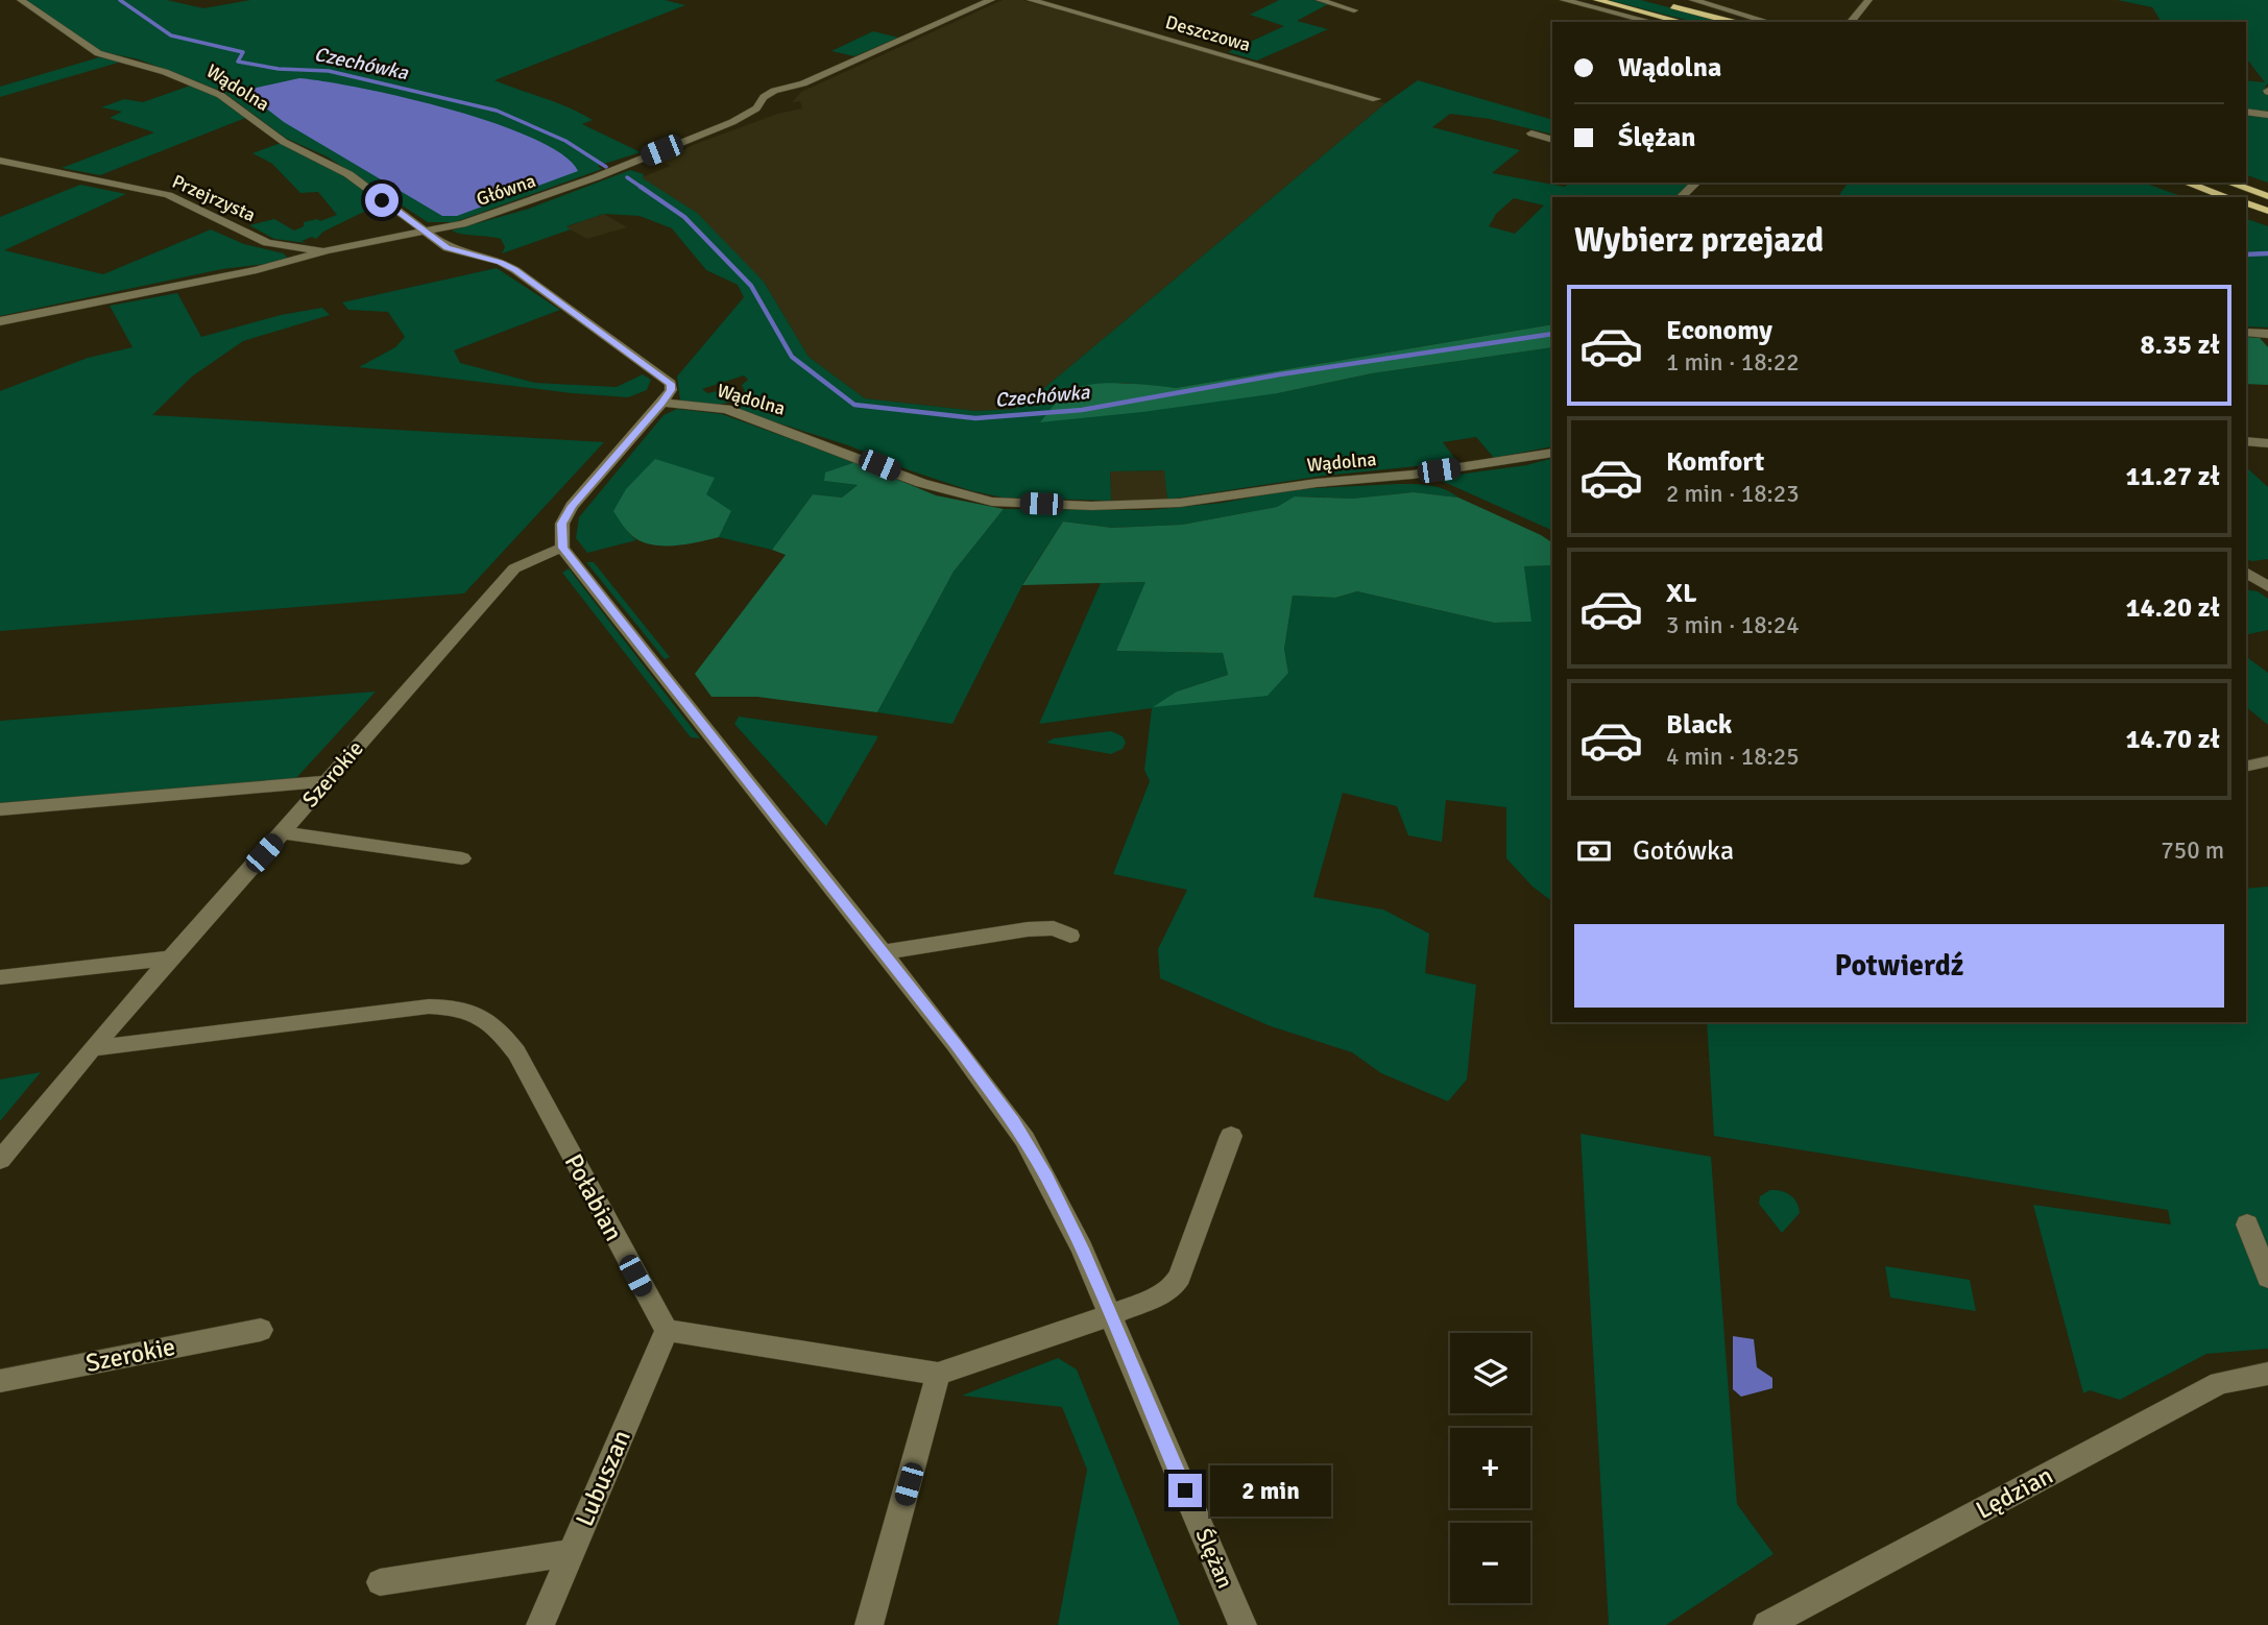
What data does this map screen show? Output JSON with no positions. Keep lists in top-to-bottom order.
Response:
{
  "streets": {
    "street": [
      "Deszczowa",
      "Wądolna",
      "Główna",
      "Przejrzysta",
      "Szerokie",
      "Połabian",
      "Lubuszan",
      "Lędzian",
      "Ślężan"
    ]
  },
  "crossings": [
    ["Wądolna", "Główna"],
    ["Główna", "Przejrzysta"],
    ["Szerokie", "Połabian"],
    ["Szerokie", "Ślężan"],
    ["Połabian", "Lubuszan"]
  ],
  "water": ["Czechówka"],
  "page": {
    "banner": ["Wądolna", "Ślężan"],
    "heading": "Wybierz przejazd",
    "list": [
      {
        "name": "Economy",
        "note": "1 min · 18:22",
        "value": "8.35 zł"
      },
      {
        "name": "Komfort",
        "note": "2 min · 18:23",
        "value": "11.27 zł"
      },
      {
        "name": "XL",
        "note": "3 min · 18:24",
        "value": "14.20 zł"
      },
      {
        "name": "Black",
        "note": "4 min · 18:25",
        "value": "14.70 zł"
      }
    ],
    "pay": ["Gotówka", "750 m"],
    "buttons": "Potwierdź",
    "map_buttons": ["+", "−"],
    "bubble": "2 min"
  }
}
